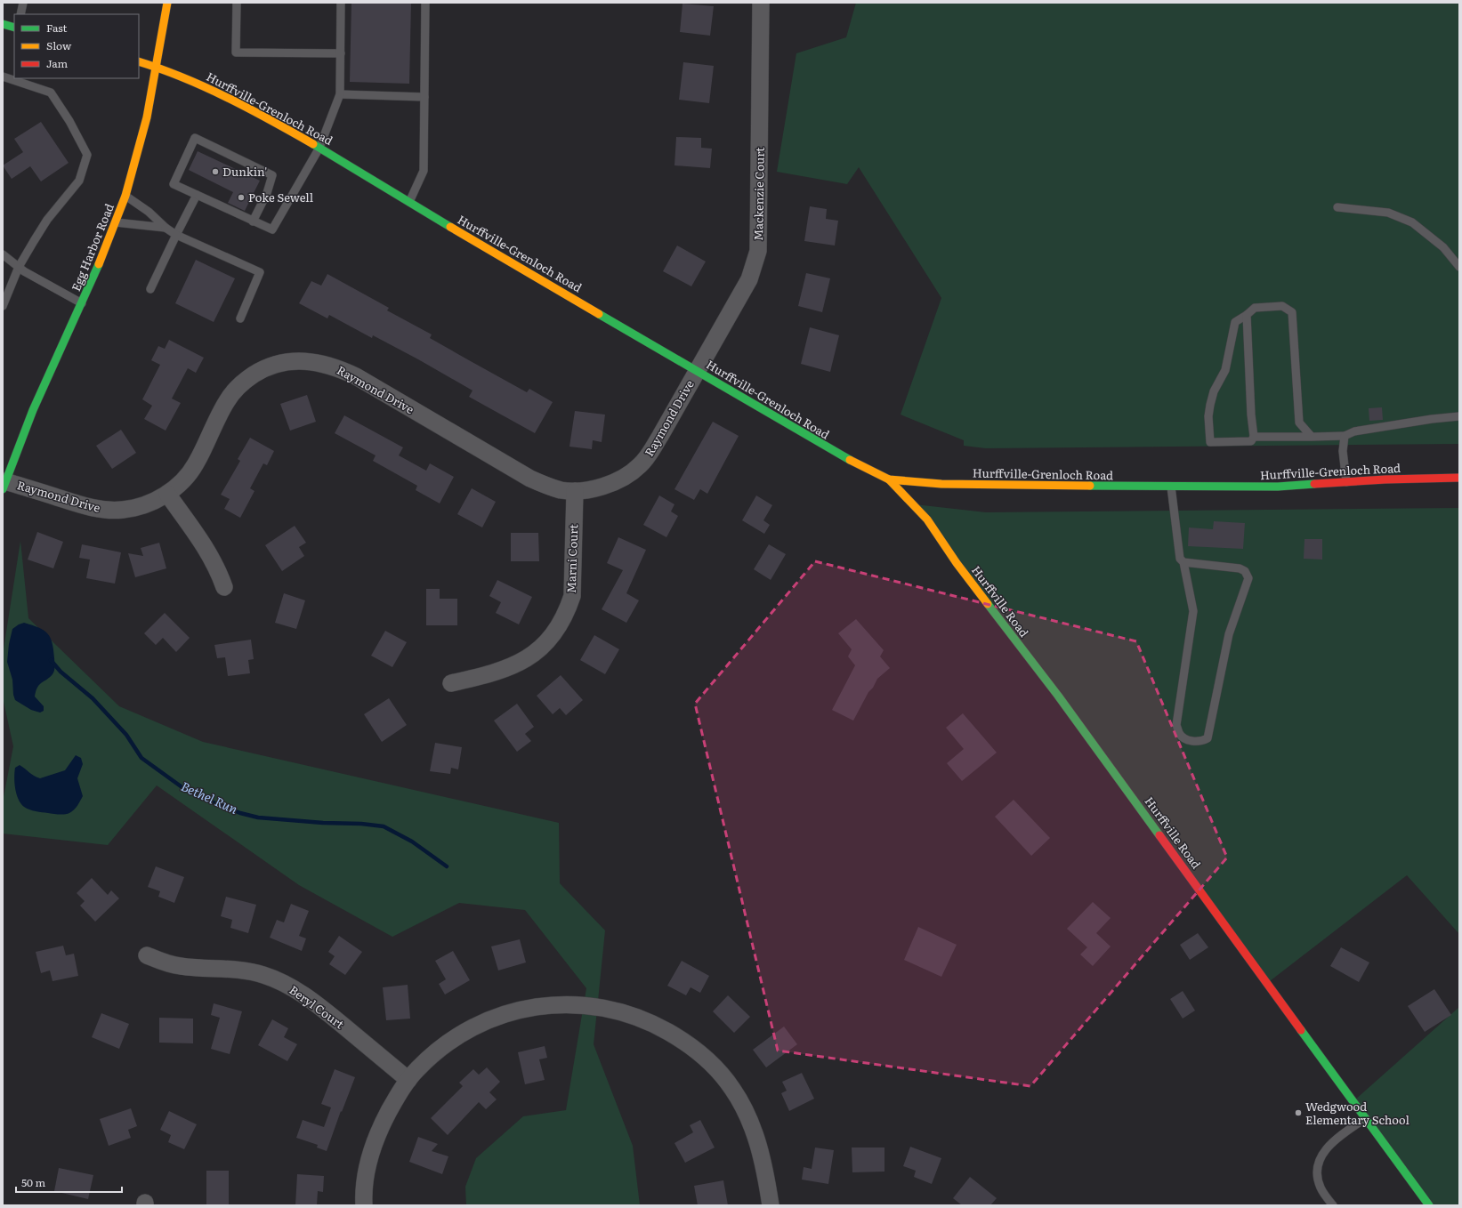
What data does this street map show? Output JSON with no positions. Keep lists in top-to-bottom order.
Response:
{
  "streets": {
    "main road": ["Hurffville-Grenloch Road", "Egg Harbor Road", "Hurffville Road"],
    "street": [
      "Mackenzie Court",
      "Raymond Drive",
      "Marni Court",
      "Beryl Court"
    ]
  },
  "crossings": [
    ["Hurffville-Grenloch Road", "Mackenzie Court"],
    ["Hurffville-Grenloch Road", "Egg Harbor Road"],
    ["Hurffville-Grenloch Road", "Raymond Drive"],
    ["Hurffville-Grenloch Road", "Hurffville Road"],
    ["Mackenzie Court", "Raymond Drive"],
    ["Egg Harbor Road", "Raymond Drive"],
    ["Raymond Drive", "Marni Court"]
  ],
  "water": ["Bethel Run"],
  "places": ["Dunkin'", "Poke Sewell", "Wedgwood Elementary School"],
  "legend": ["Fast", "Slow", "Jam"],
  "scale_bar": "50 m"
}
